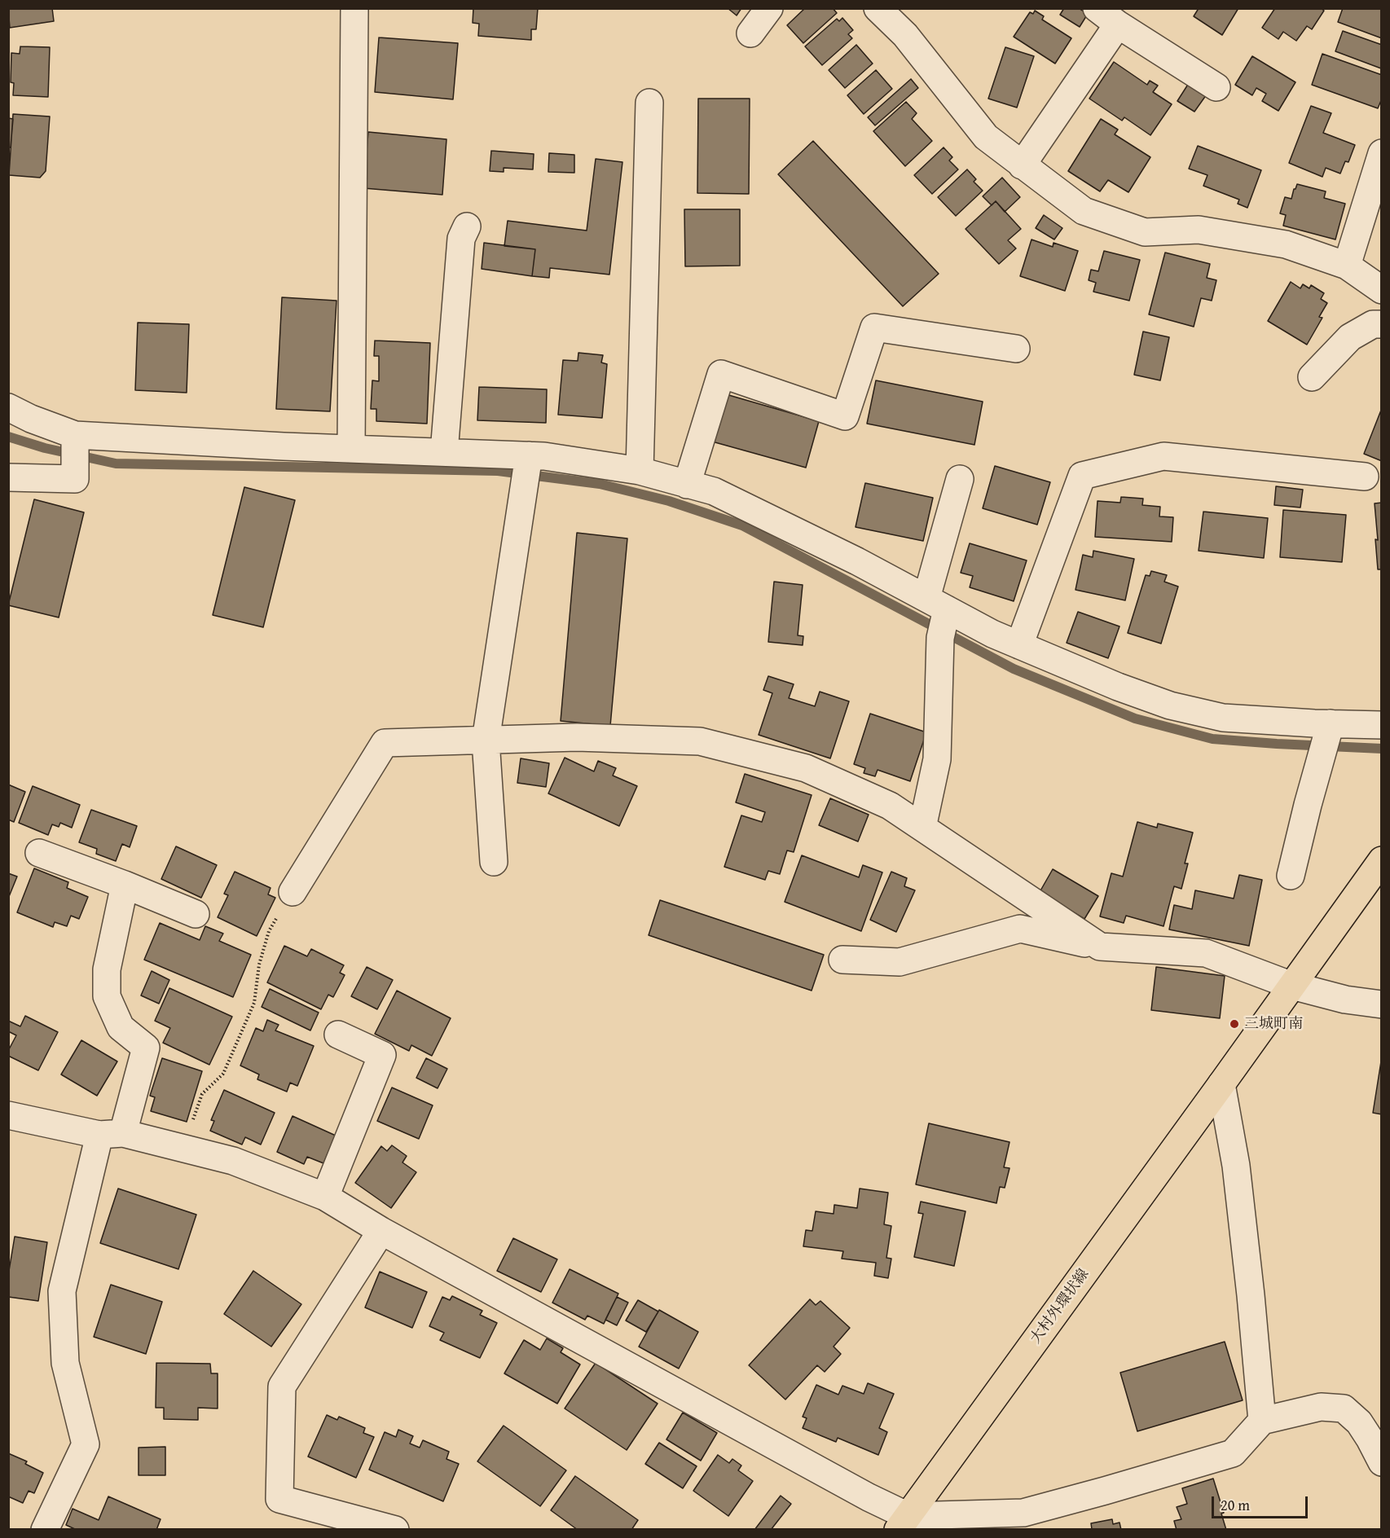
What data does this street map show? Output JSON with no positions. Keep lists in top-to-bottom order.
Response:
{
  "streets": {
    "main road": ["大村外環状線"]
  },
  "places": ["三城町南"],
  "scale_bar": "20 m"
}
